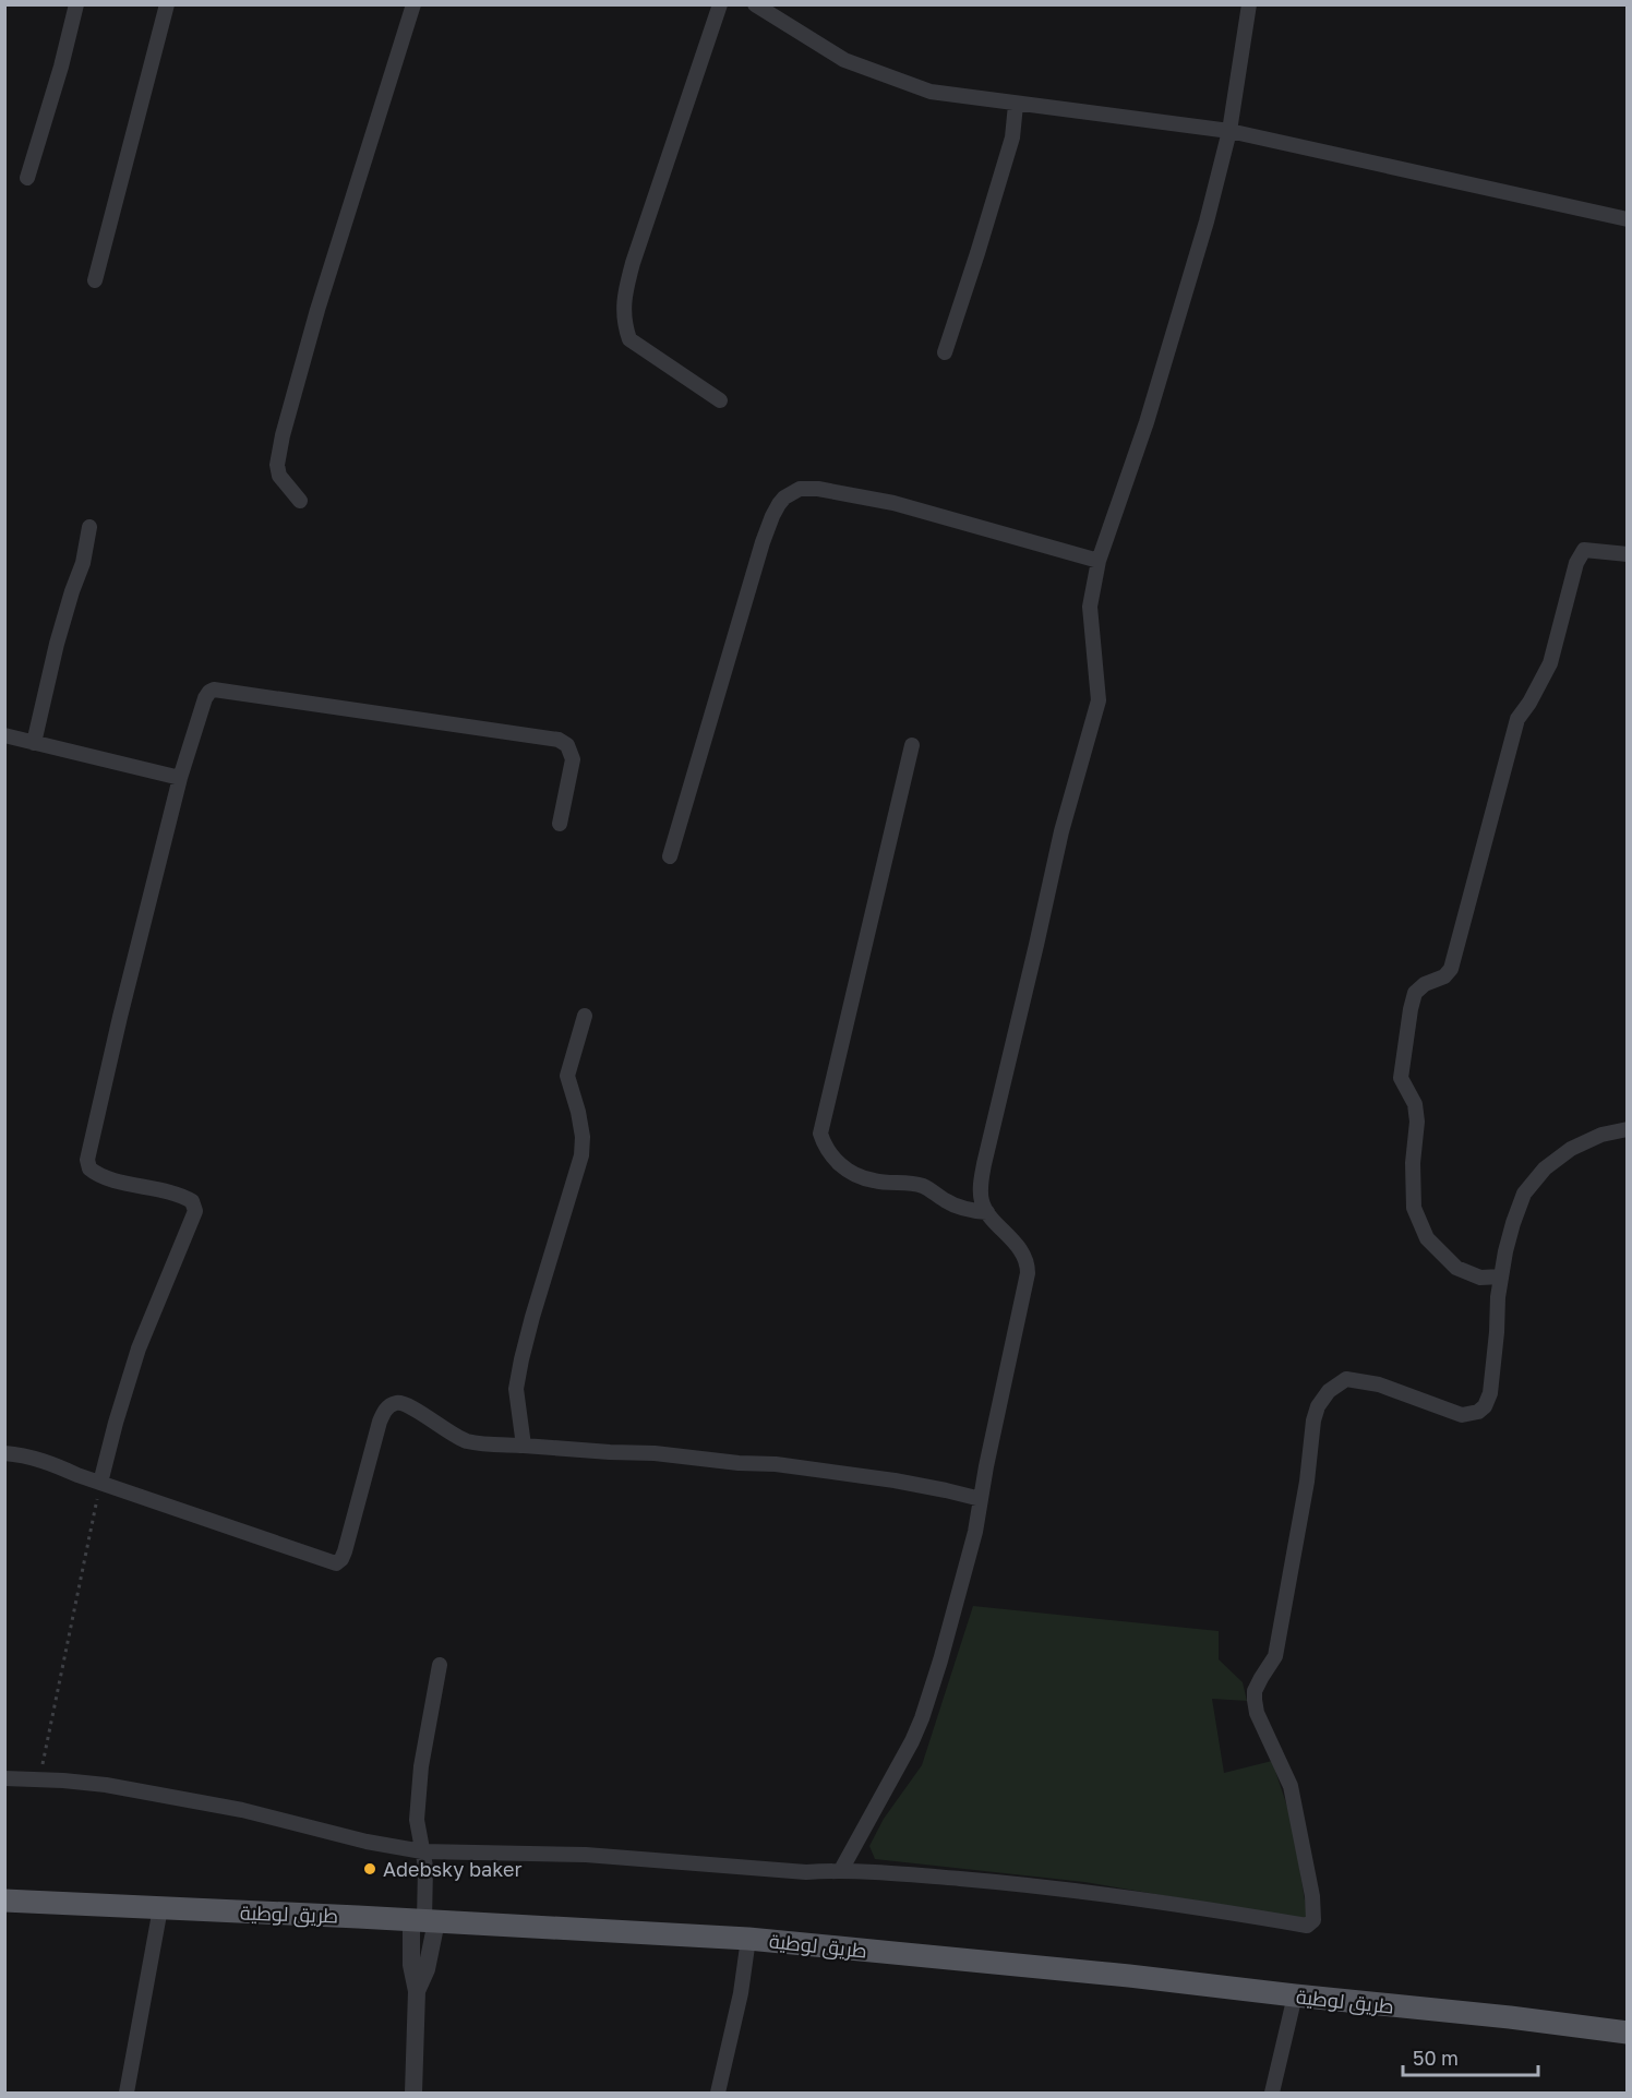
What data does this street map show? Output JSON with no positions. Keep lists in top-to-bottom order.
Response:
{
  "streets": {
    "main road": ["طريق لوطية"]
  },
  "places": ["Adebsky baker"],
  "scale_bar": "50 m"
}
